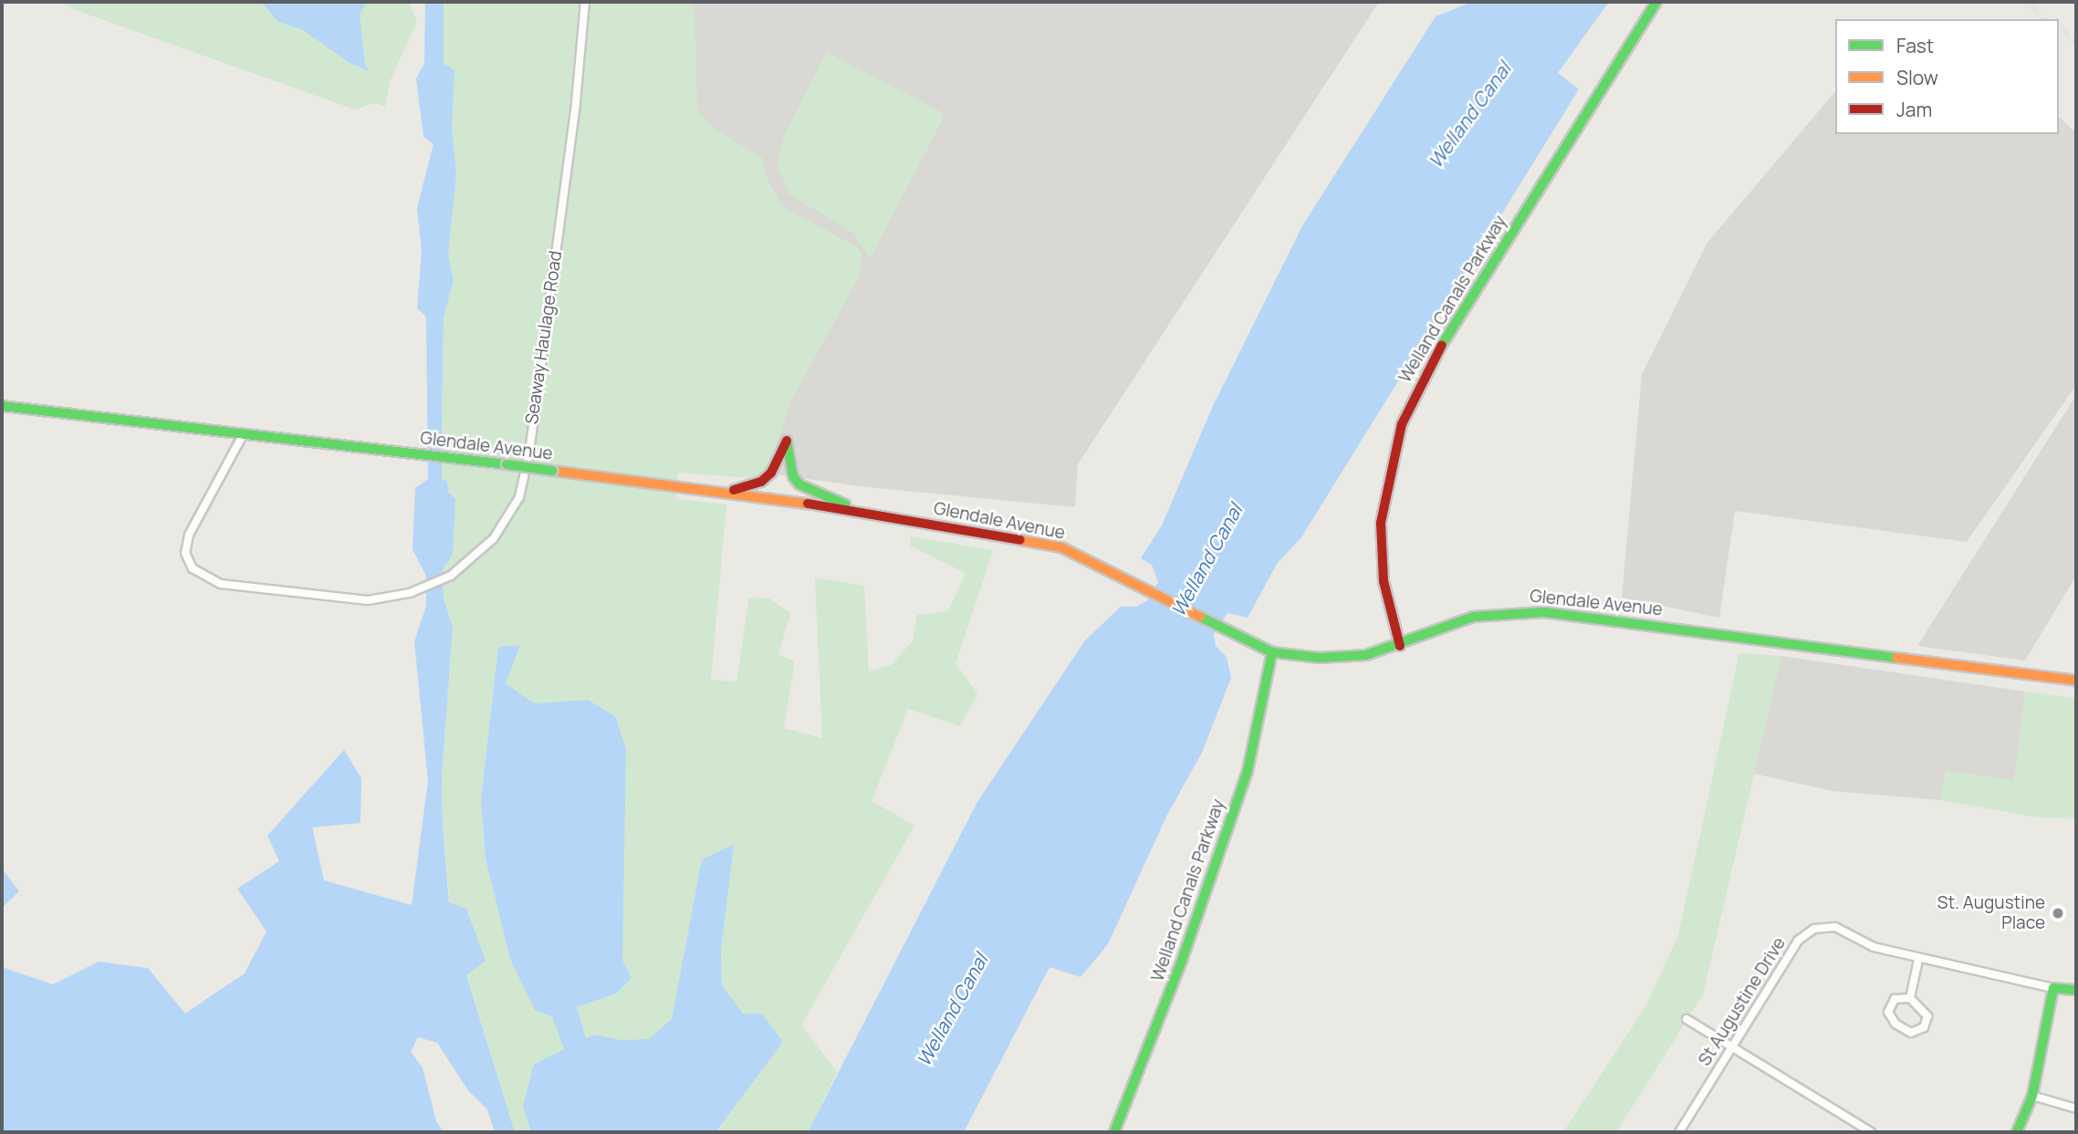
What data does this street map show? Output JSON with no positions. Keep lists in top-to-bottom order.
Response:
{
  "streets": {
    "main road": ["Welland Canals Parkway", "Glendale Avenue", "St Augustine Drive"],
    "street": ["Seaway Haulage Road"]
  },
  "crossings": [
    ["Welland Canals Parkway", "Glendale Avenue"],
    ["Seaway Haulage Road", "Glendale Avenue"]
  ],
  "water": ["Welland Canal"],
  "places": ["St. Augustine Place"],
  "legend": ["Fast", "Slow", "Jam"]
}
